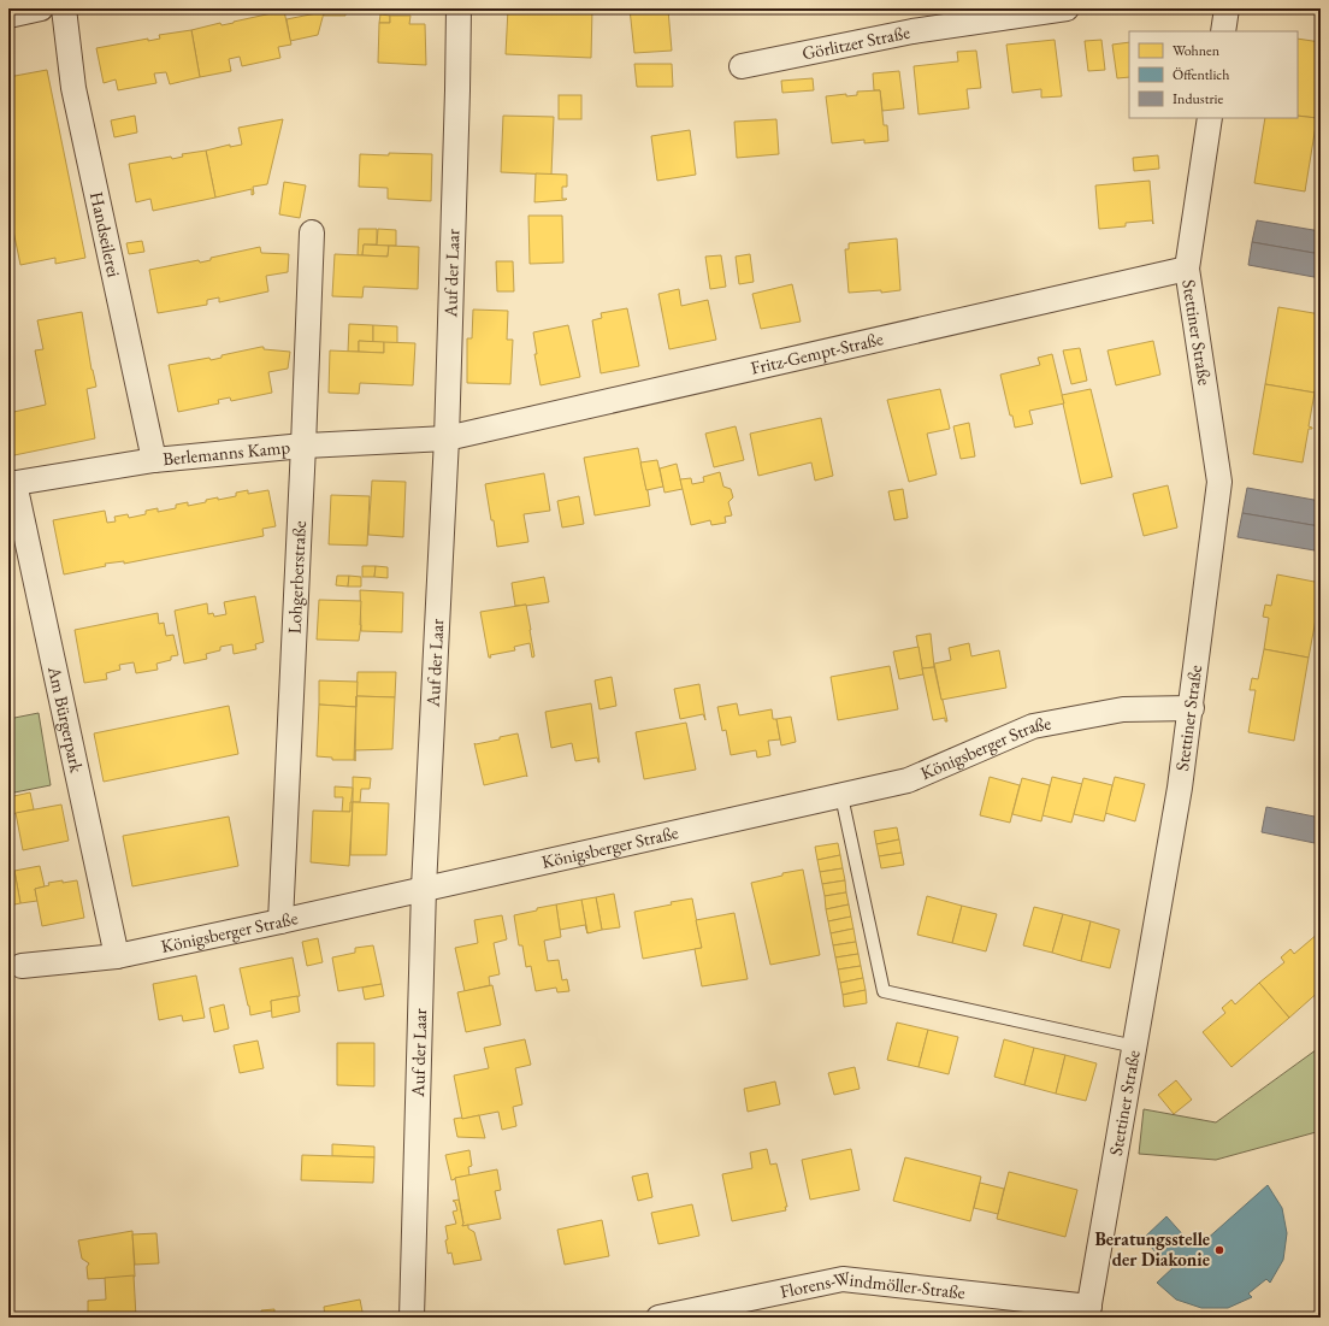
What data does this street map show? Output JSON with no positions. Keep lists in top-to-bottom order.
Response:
{
  "streets": {
    "street": [
      "Görlitzer Straße",
      "Handseilerei",
      "Auf der Laar",
      "Stettiner Straße",
      "Fritz-Gempt-Straße",
      "Berlemanns Kamp",
      "Lohgerberstraße",
      "Am Bürgerpark",
      "Königsberger Straße",
      "Florens-Windmöller-Straße"
    ]
  },
  "crossings": [
    ["Handseilerei", "Berlemanns Kamp"],
    ["Auf der Laar", "Fritz-Gempt-Straße"],
    ["Auf der Laar", "Berlemanns Kamp"],
    ["Auf der Laar", "Königsberger Straße"],
    ["Stettiner Straße", "Fritz-Gempt-Straße"],
    ["Stettiner Straße", "Königsberger Straße"],
    ["Stettiner Straße", "Florens-Windmöller-Straße"],
    ["Fritz-Gempt-Straße", "Berlemanns Kamp"],
    ["Berlemanns Kamp", "Lohgerberstraße"],
    ["Berlemanns Kamp", "Am Bürgerpark"],
    ["Lohgerberstraße", "Königsberger Straße"],
    ["Am Bürgerpark", "Königsberger Straße"]
  ],
  "places": ["Beratungsstelle der Diakonie"],
  "legend": ["Wohnen", "Öffentlich", "Industrie"]
}
